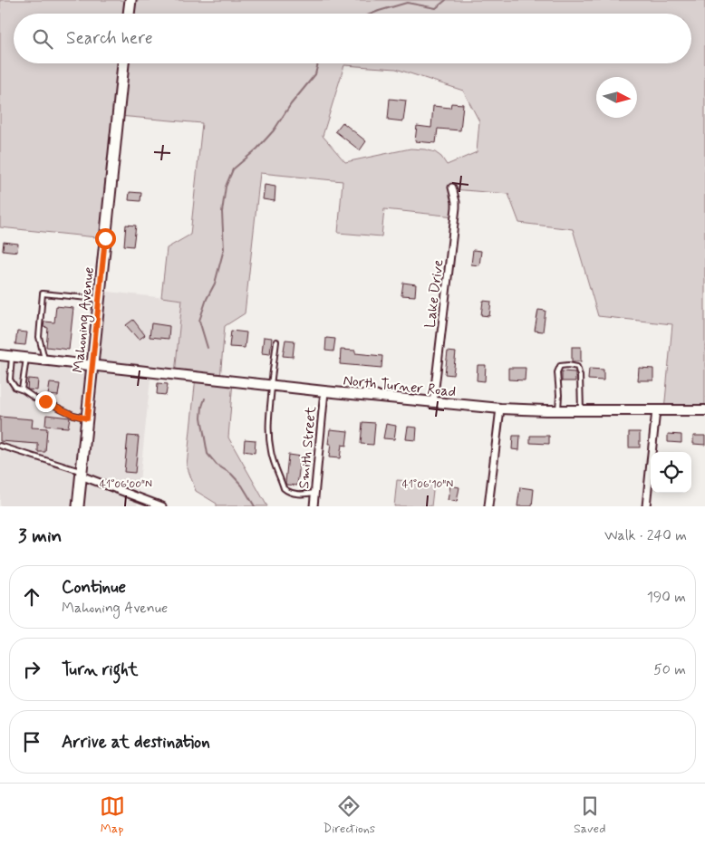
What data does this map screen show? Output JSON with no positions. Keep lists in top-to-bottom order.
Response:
{
  "streets": {
    "main road": ["Mahoning Avenue"],
    "street": ["Lake Drive", "North Turner Road", "Smith Street"]
  },
  "crossings": [
    ["Lake Drive", "North Turner Road"],
    ["Mahoning Avenue", "North Turner Road"],
    ["North Turner Road", "Smith Street"]
  ],
  "north": "right",
  "page": {
    "search": "Search here",
    "heading": ["3 min", "Walk · 240 m"],
    "list": [
      ["Continue", "Mahoning Avenue", "190 m"],
      ["Turn right", "50 m"],
      "Arrive at destination"
    ],
    "nav": ["Map", "Directions", "Saved"]
  },
  "coordinates": ["41°06'00\"N", "41°06'10\"N"]
}
